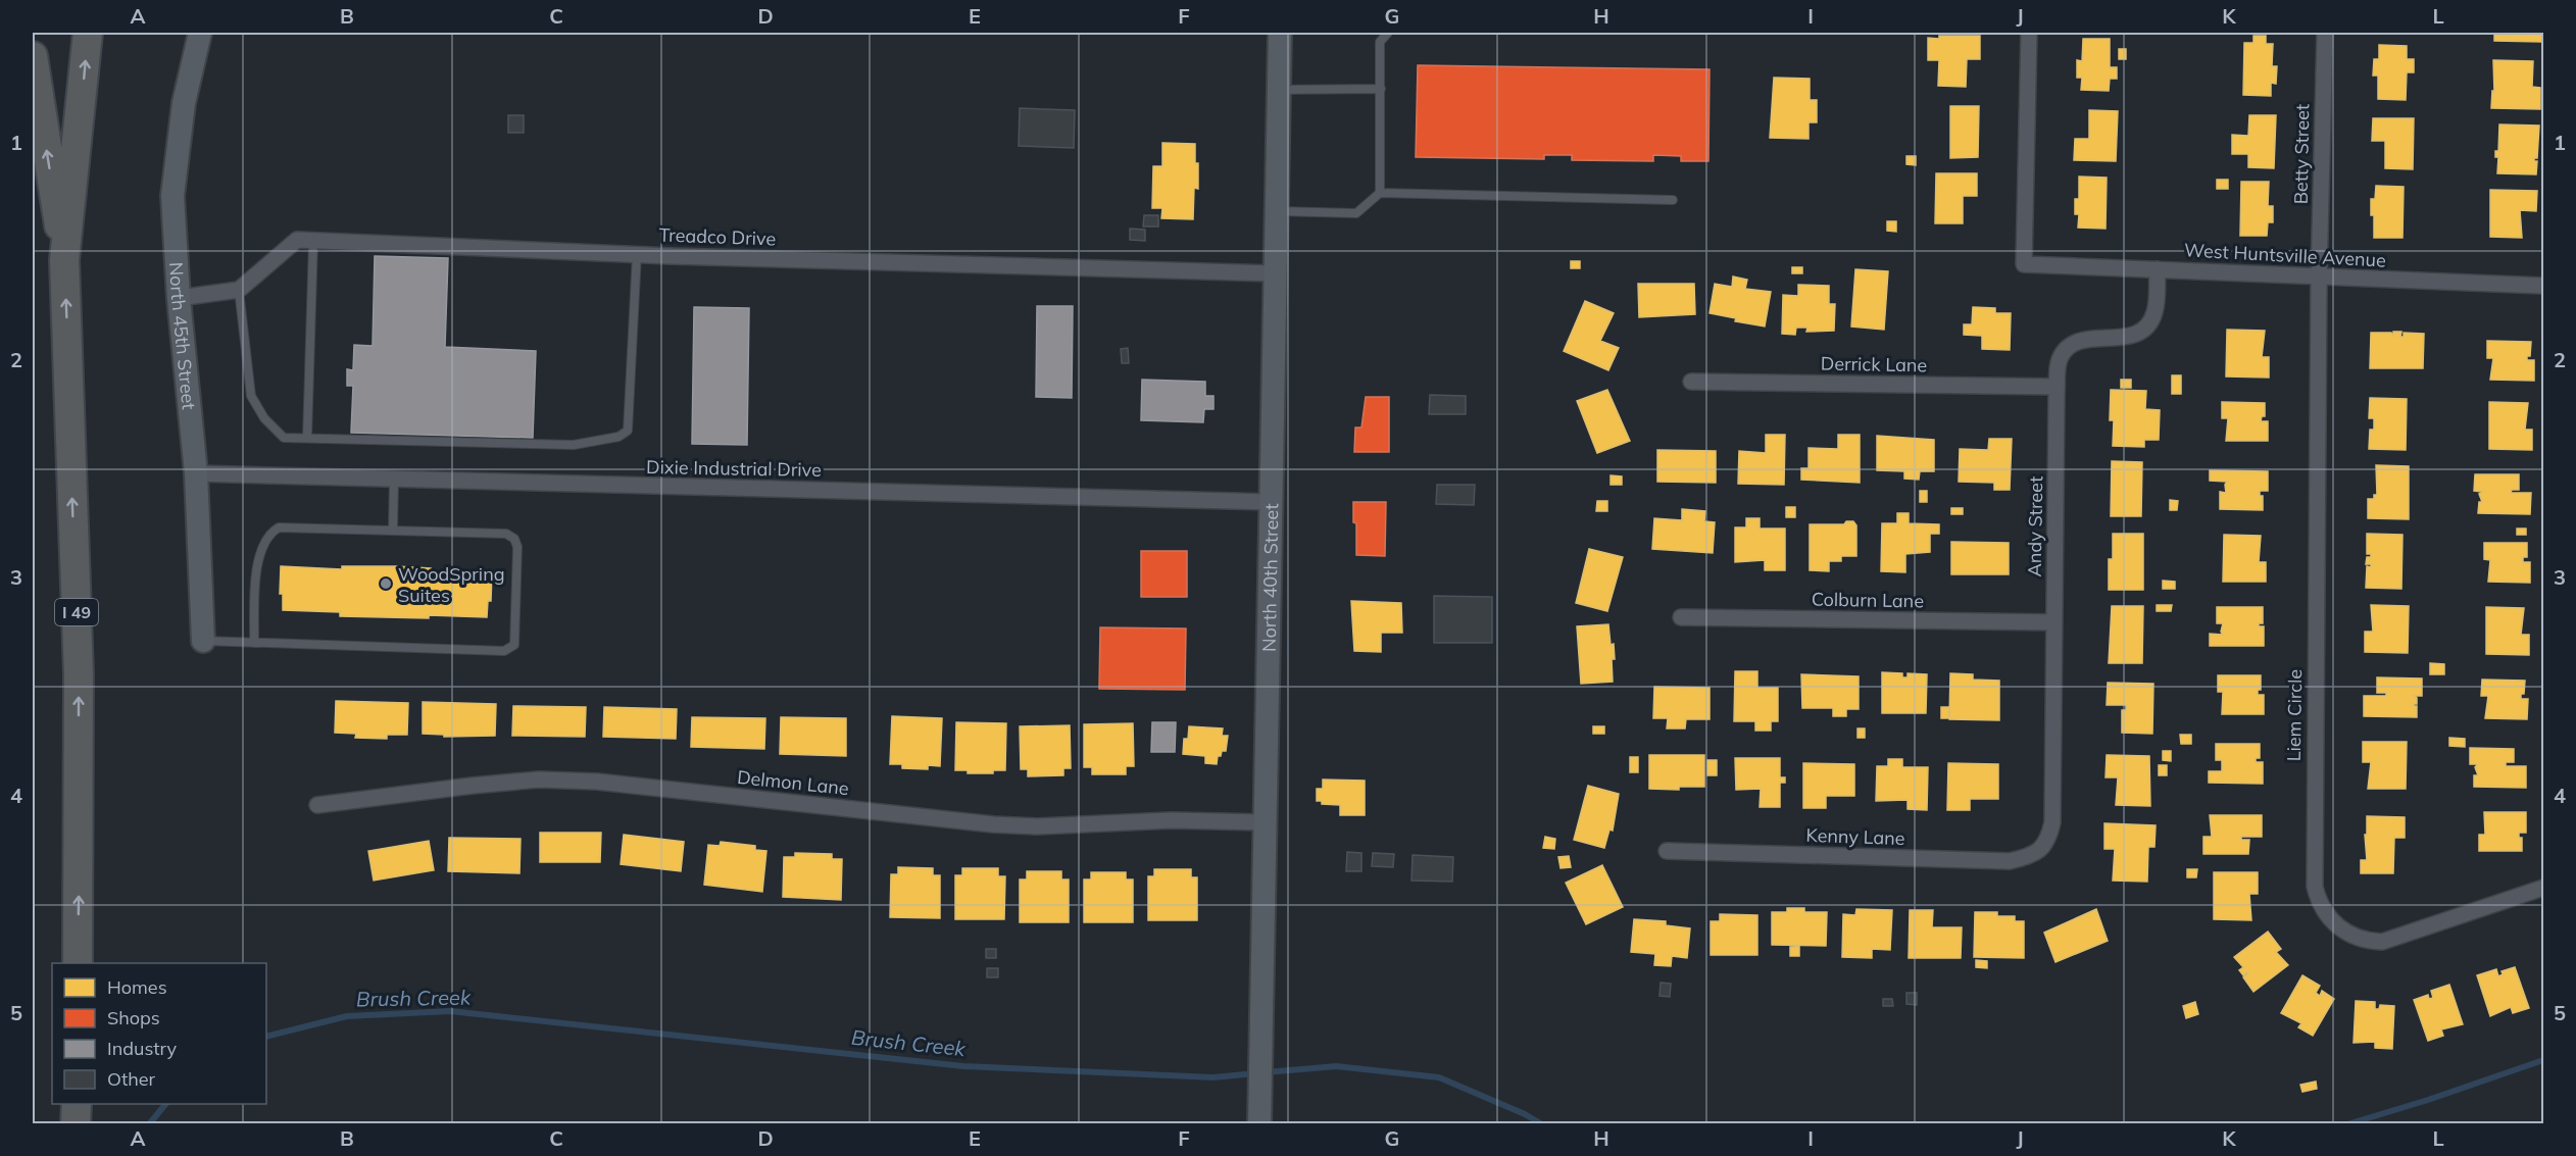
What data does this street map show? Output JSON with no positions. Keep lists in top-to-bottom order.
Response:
{
  "streets": {
    "highway": ["I 49"],
    "street": [
      "Betty Street",
      "Treadco Drive",
      "West Huntsville Avenue",
      "North 45th Street",
      "Derrick Lane",
      "Dixie Industrial Drive",
      "Andy Street",
      "North 40th Street",
      "Colburn Lane",
      "Liem Circle",
      "Delmon Lane",
      "Kenny Lane"
    ]
  },
  "crossings": [
    ["Betty Street", "West Huntsville Avenue"],
    ["Betty Street", "Liem Circle"],
    ["Treadco Drive", "North 40th Street"],
    ["West Huntsville Avenue", "Andy Street"],
    ["West Huntsville Avenue", "Liem Circle"],
    ["North 45th Street", "Dixie Industrial Drive"],
    ["Derrick Lane", "Andy Street"],
    ["Dixie Industrial Drive", "North 40th Street"],
    ["Andy Street", "Colburn Lane"],
    ["Andy Street", "Kenny Lane"],
    ["North 40th Street", "Delmon Lane"]
  ],
  "water": ["Brush Creek"],
  "places": ["WoodSpring Suites"],
  "legend": [
    "Homes",
    "Shops",
    "Industry",
    "Other"
  ],
  "grid": {
    "columns": [
      "A",
      "B",
      "C",
      "D",
      "E",
      "F",
      "G",
      "H",
      "I",
      "J",
      "K",
      "L"
    ],
    "rows": [
      "1",
      "2",
      "3",
      "4",
      "5"
    ]
  }
}
